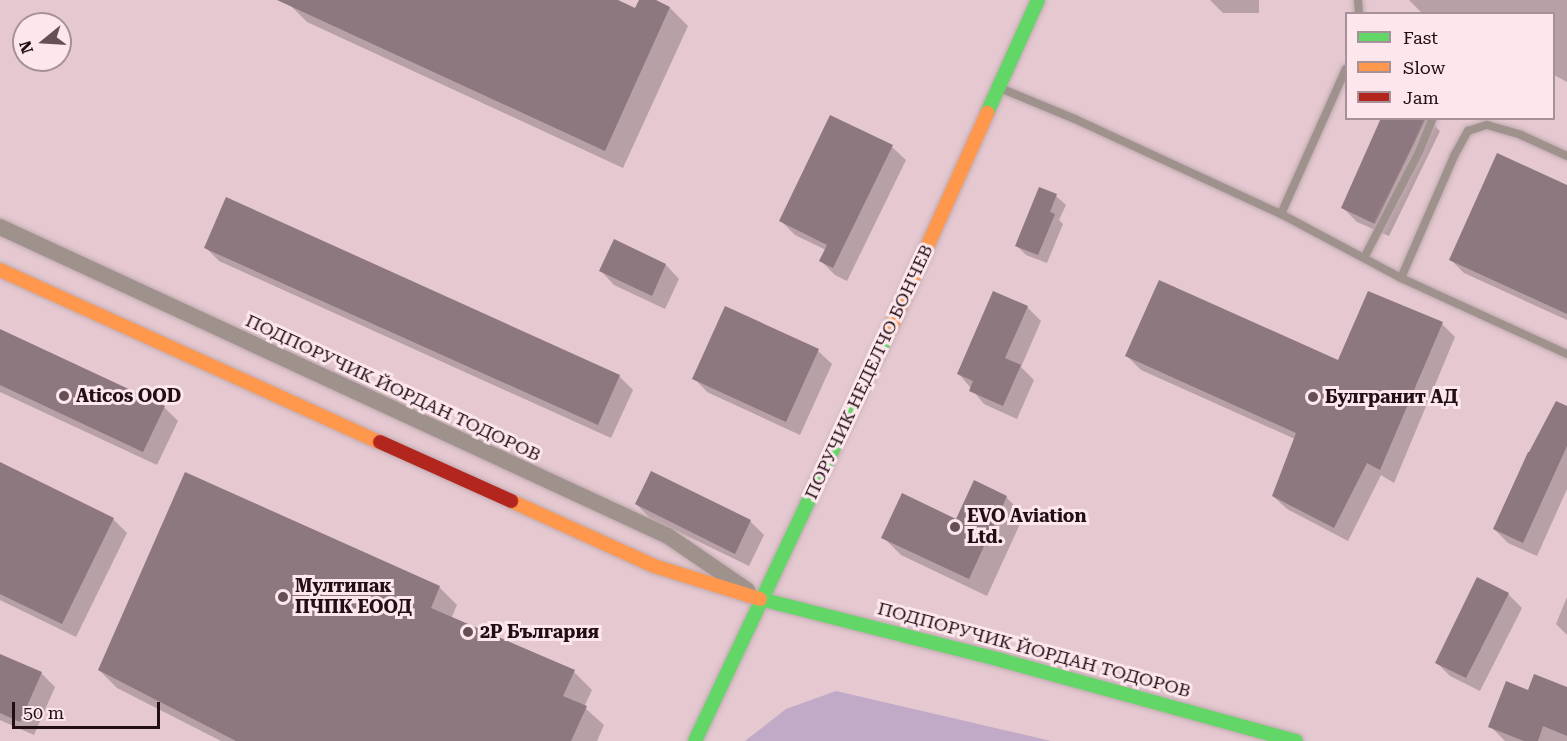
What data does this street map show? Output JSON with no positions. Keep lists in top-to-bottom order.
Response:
{
  "streets": {
    "street": ["ПОРУЧИК НЕДЕЛЧО БОНЧЕВ", "ПОДПОРУЧИК ЙОРДАН ТОДОРОВ"]
  },
  "crossings": [
    ["ПОРУЧИК НЕДЕЛЧО БОНЧЕВ", "ПОДПОРУЧИК ЙОРДАН ТОДОРОВ"]
  ],
  "places": [
    "Aticos OOD",
    "Булгранит АД",
    "EVO Aviation Ltd.",
    "Мултипак ПЧПК ЕООД",
    "2Р България"
  ],
  "legend": ["Fast", "Slow", "Jam"],
  "scale_bar": "50 m",
  "north": "left"
}
